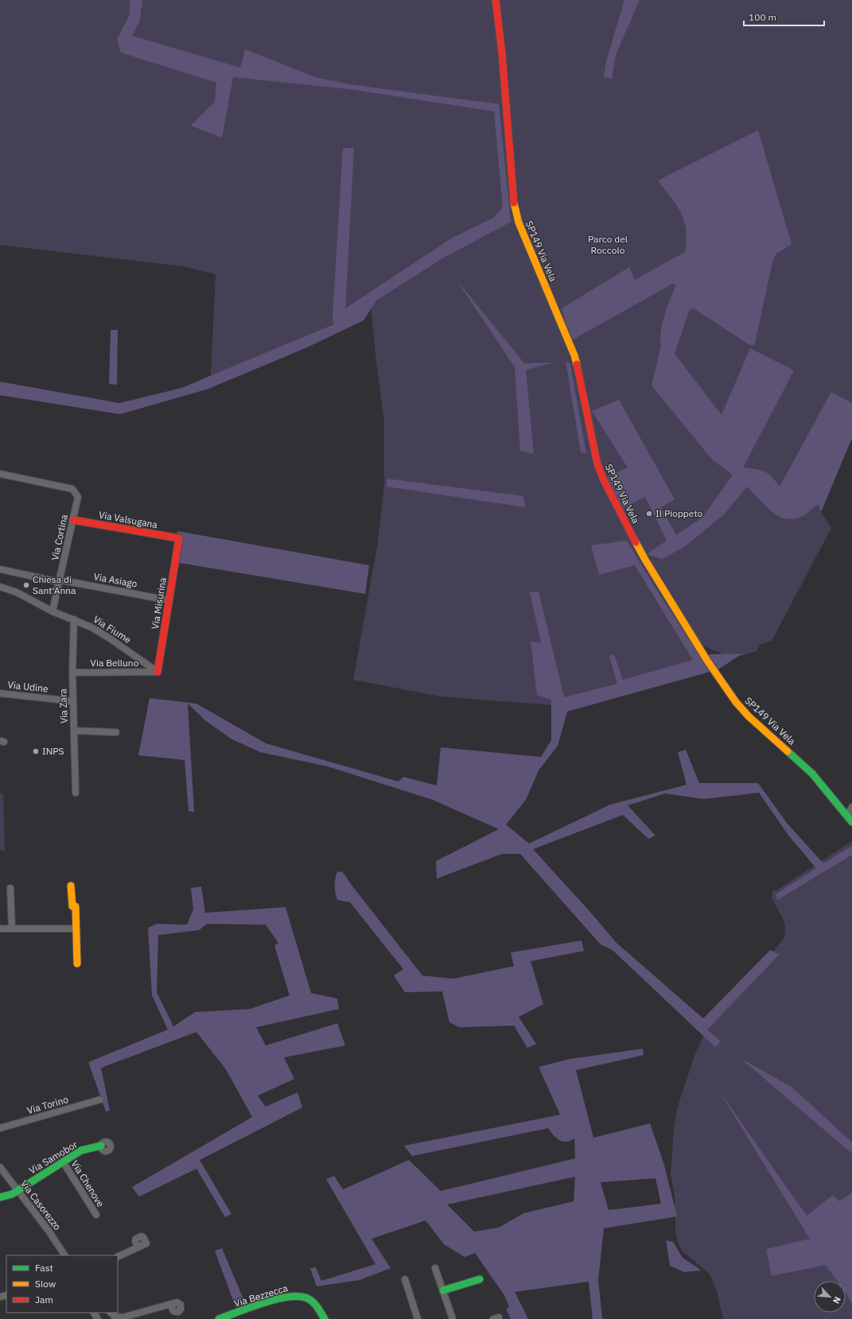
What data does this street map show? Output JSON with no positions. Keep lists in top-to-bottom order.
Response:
{
  "streets": {
    "street": [
      "SP149 Via Vela",
      "Via Valsugana",
      "Via Cortina",
      "Via Asiago",
      "Via Misurina",
      "Via Fiume",
      "Via Belluno",
      "Via Udine",
      "Via Zara",
      "Via Torino",
      "Via Samobor",
      "Via Chenove",
      "Via Casorezzo",
      "Via Bezzecca"
    ]
  },
  "crossings": [
    ["Via Valsugana", "Via Cortina"],
    ["Via Valsugana", "Via Misurina"],
    ["Via Cortina", "Via Asiago"],
    ["Via Cortina", "Via Fiume"],
    ["Via Asiago", "Via Misurina"],
    ["Via Misurina", "Via Fiume"],
    ["Via Misurina", "Via Belluno"],
    ["Via Fiume", "Via Belluno"],
    ["Via Fiume", "Via Zara"],
    ["Via Belluno", "Via Zara"],
    ["Via Udine", "Via Zara"],
    ["Via Samobor", "Via Chenove"],
    ["Via Samobor", "Via Casorezzo"]
  ],
  "parks": ["Parco del Roccolo"],
  "places": ["Il Pioppeto", "Chiesa di Sant'Anna", "INPS"],
  "legend": ["Fast", "Slow", "Jam"],
  "scale_bar": "100 m",
  "north": "bottom right"
}
